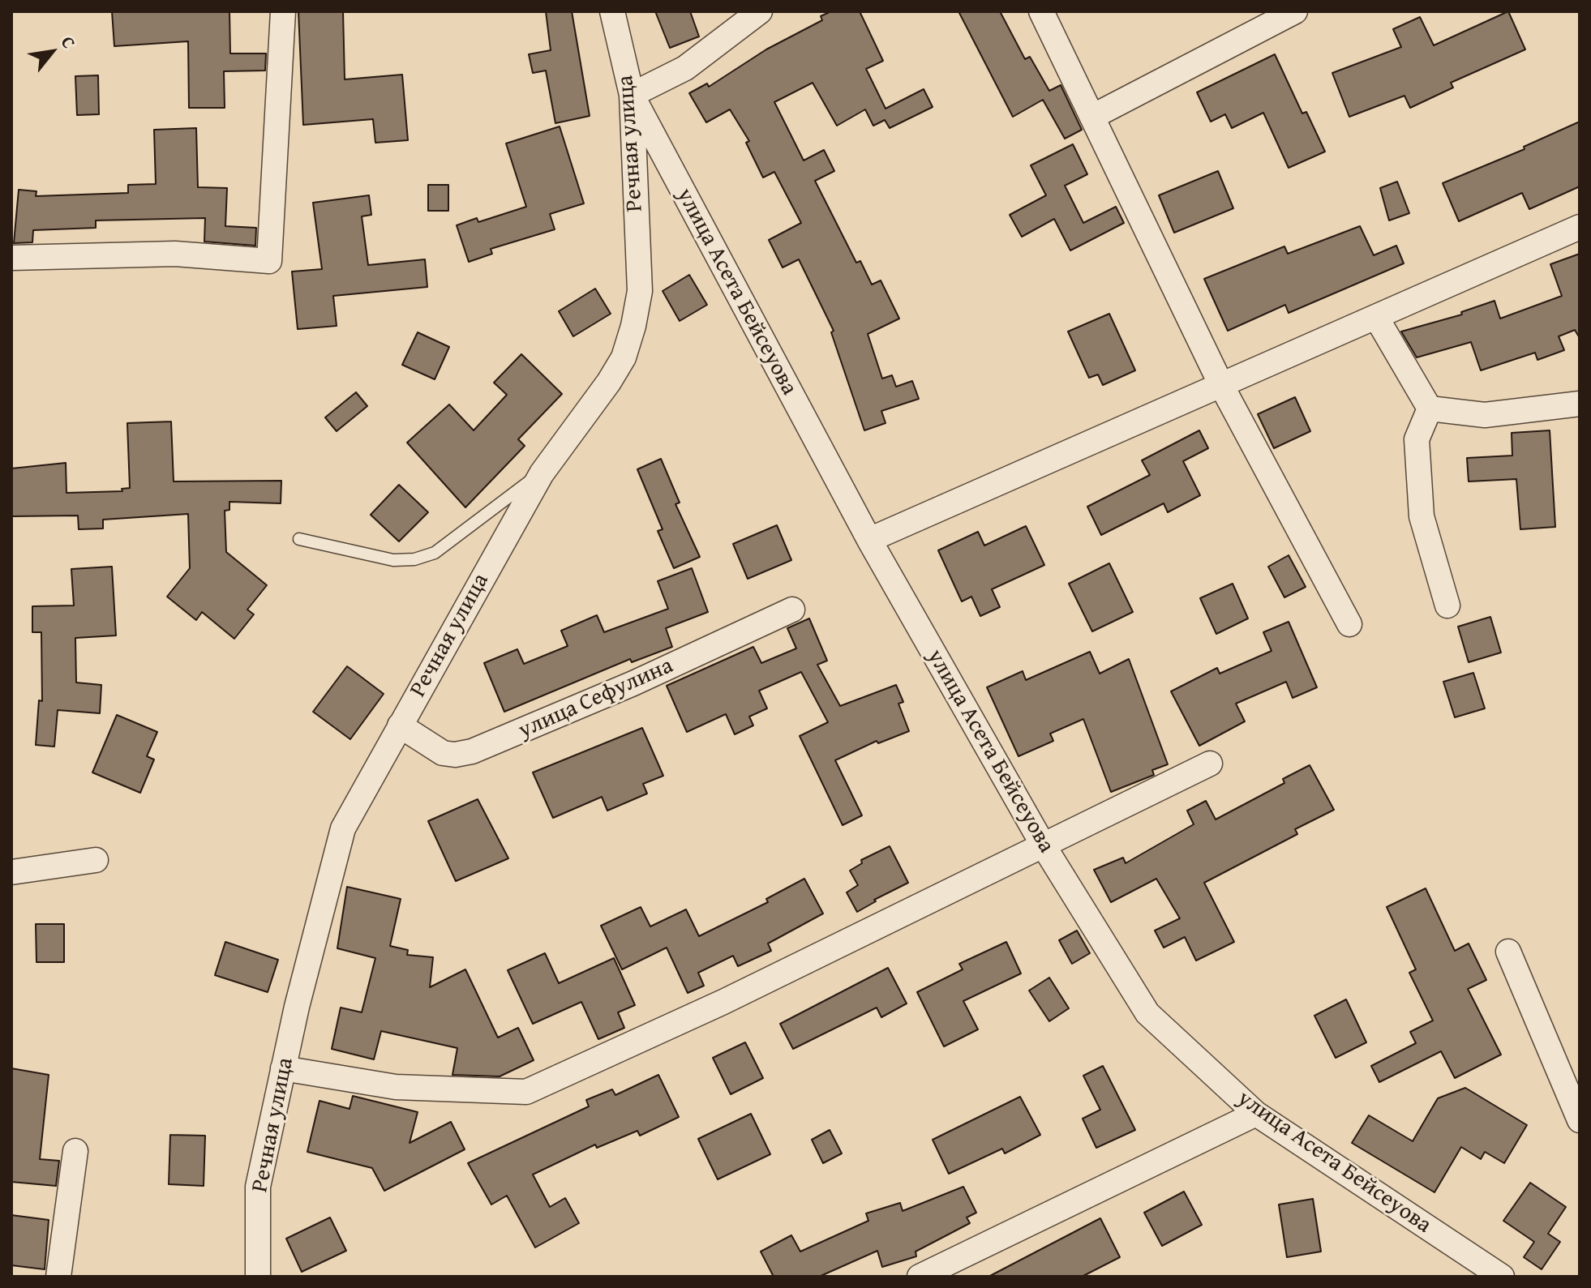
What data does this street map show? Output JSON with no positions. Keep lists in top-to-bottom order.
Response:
{
  "streets": {
    "street": ["Речная улица", "улица Асета Бейсеуова", "улица Сефулина"]
  },
  "crossings": [
    ["Речная улица", "улица Асета Бейсеуова"],
    ["Речная улица", "улица Сефулина"]
  ],
  "north": "top right"
}
